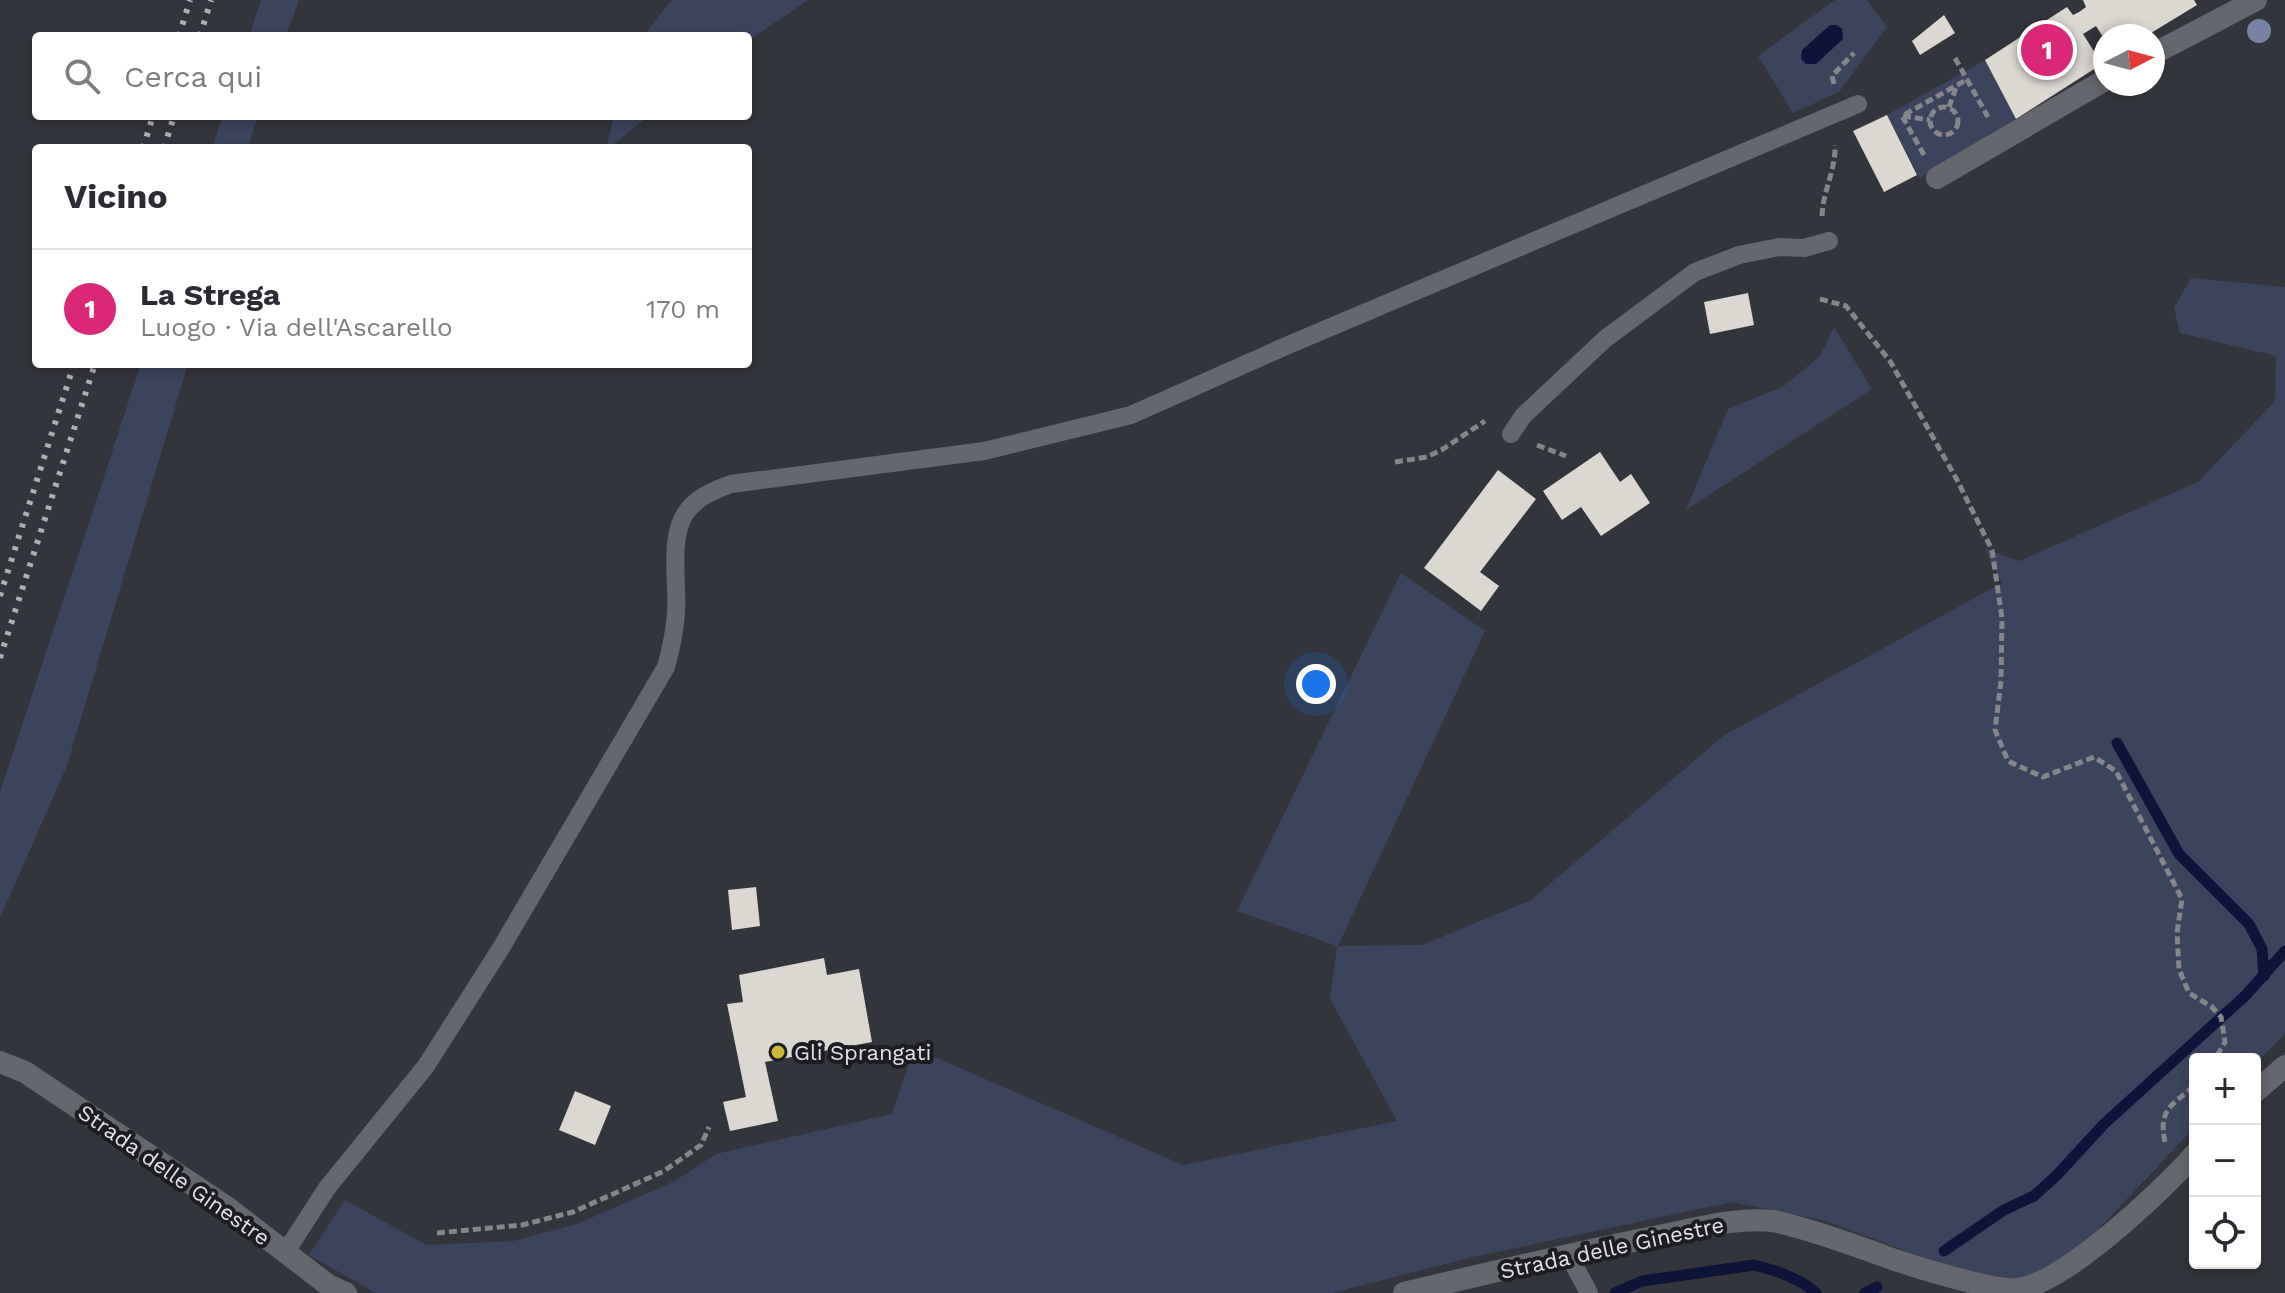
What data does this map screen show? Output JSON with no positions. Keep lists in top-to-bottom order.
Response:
{
  "streets": {
    "street": ["Strada delle Ginestre"]
  },
  "places": ["Gli Sprangati"],
  "north": "right",
  "page": {
    "pins": "1",
    "search": "Cerca qui",
    "heading": "Vicino",
    "list": [
      {
        "mark": "1",
        "name": "La Strega",
        "note": "Luogo · Via dell'Ascarello",
        "value": "170 m"
      }
    ],
    "map_buttons": ["+", "−"]
  }
}
